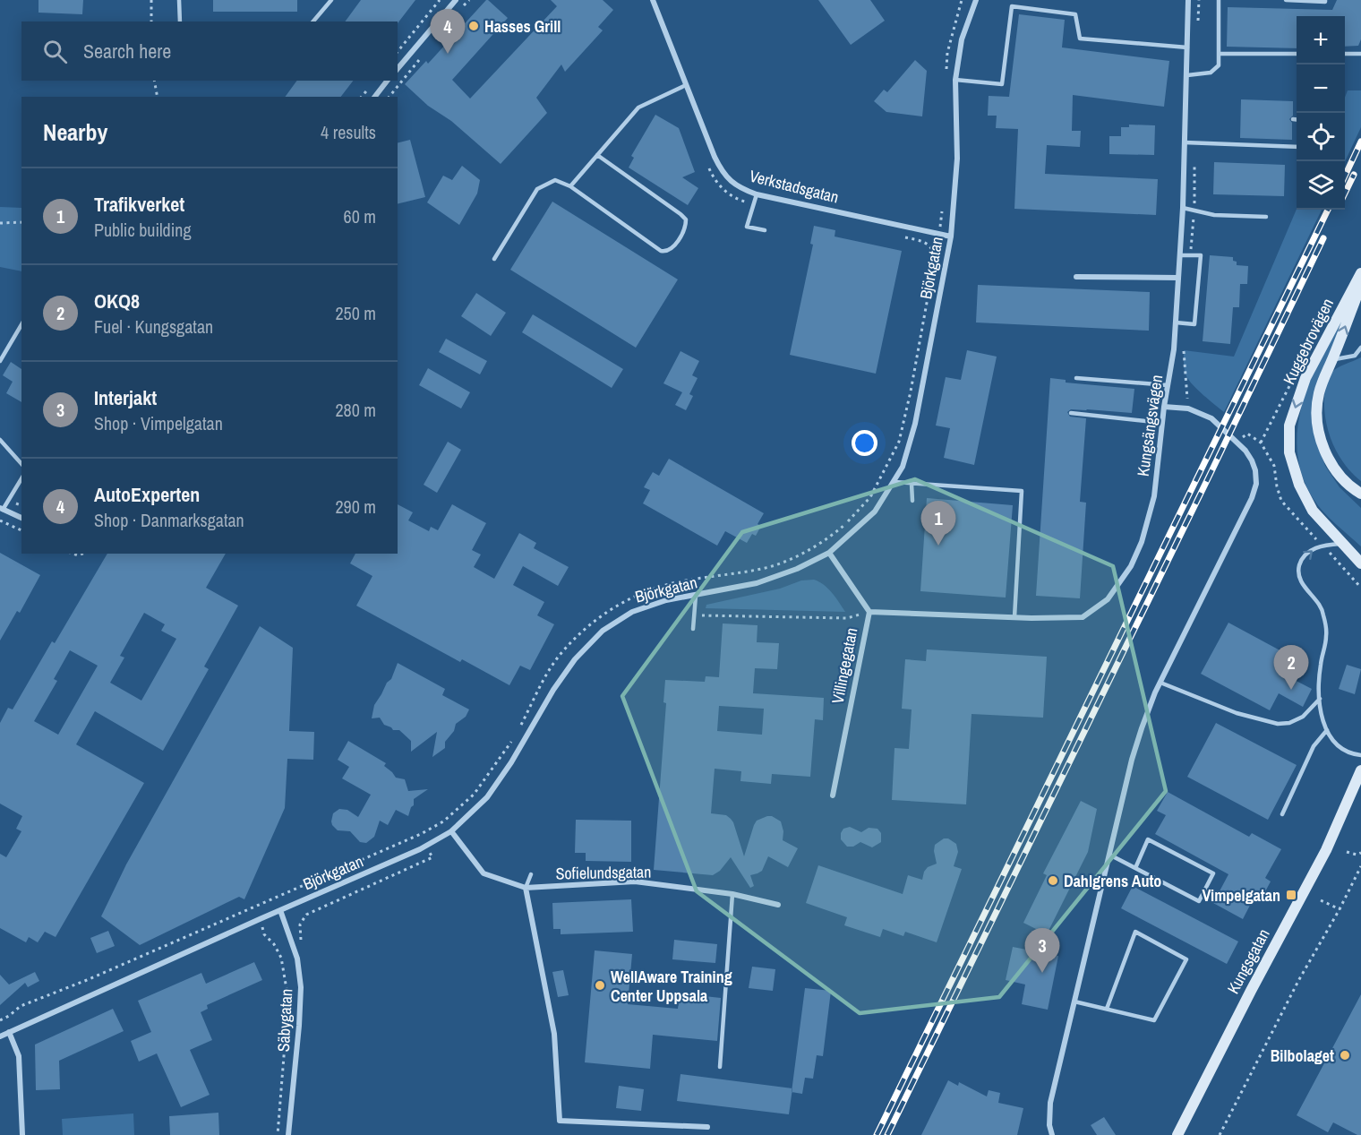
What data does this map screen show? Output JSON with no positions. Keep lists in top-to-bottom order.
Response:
{
  "streets": {
    "main road": ["Kuggebrovägen", "Kungsgatan"],
    "street": [
      "Verkstadsgatan",
      "Björkgatan",
      "Kungsängsvägen",
      "Villingegatan",
      "Sofielundsgatan",
      "Säbygatan"
    ]
  },
  "crossings": [
    ["Verkstadsgatan", "Björkgatan"],
    ["Björkgatan", "Villingegatan"],
    ["Björkgatan", "Sofielundsgatan"],
    ["Björkgatan", "Säbygatan"],
    ["Kungsängsvägen", "Villingegatan"]
  ],
  "places": {
    "other": [
      "Hasses Grill",
      "Dahlgrens Auto",
      "WellAware Training Center Uppsala",
      "Bilbolaget"
    ],
    "transit": ["Vimpelgatan"]
  },
  "page": {
    "pins": [
      "4",
      "1",
      "2",
      "3"
    ],
    "map_buttons": ["+", "−"],
    "search": "Search here",
    "heading": ["Nearby", "4 results"],
    "list": [
      {
        "mark": "1",
        "name": "Trafikverket",
        "note": "Public building",
        "value": "60 m"
      },
      {
        "mark": "2",
        "name": "OKQ8",
        "note": "Fuel · Kungsgatan",
        "value": "250 m"
      },
      {
        "mark": "3",
        "name": "Interjakt",
        "note": "Shop · Vimpelgatan",
        "value": "280 m"
      },
      {
        "mark": "4",
        "name": "AutoExperten",
        "note": "Shop · Danmarksgatan",
        "value": "290 m"
      }
    ]
  }
}
